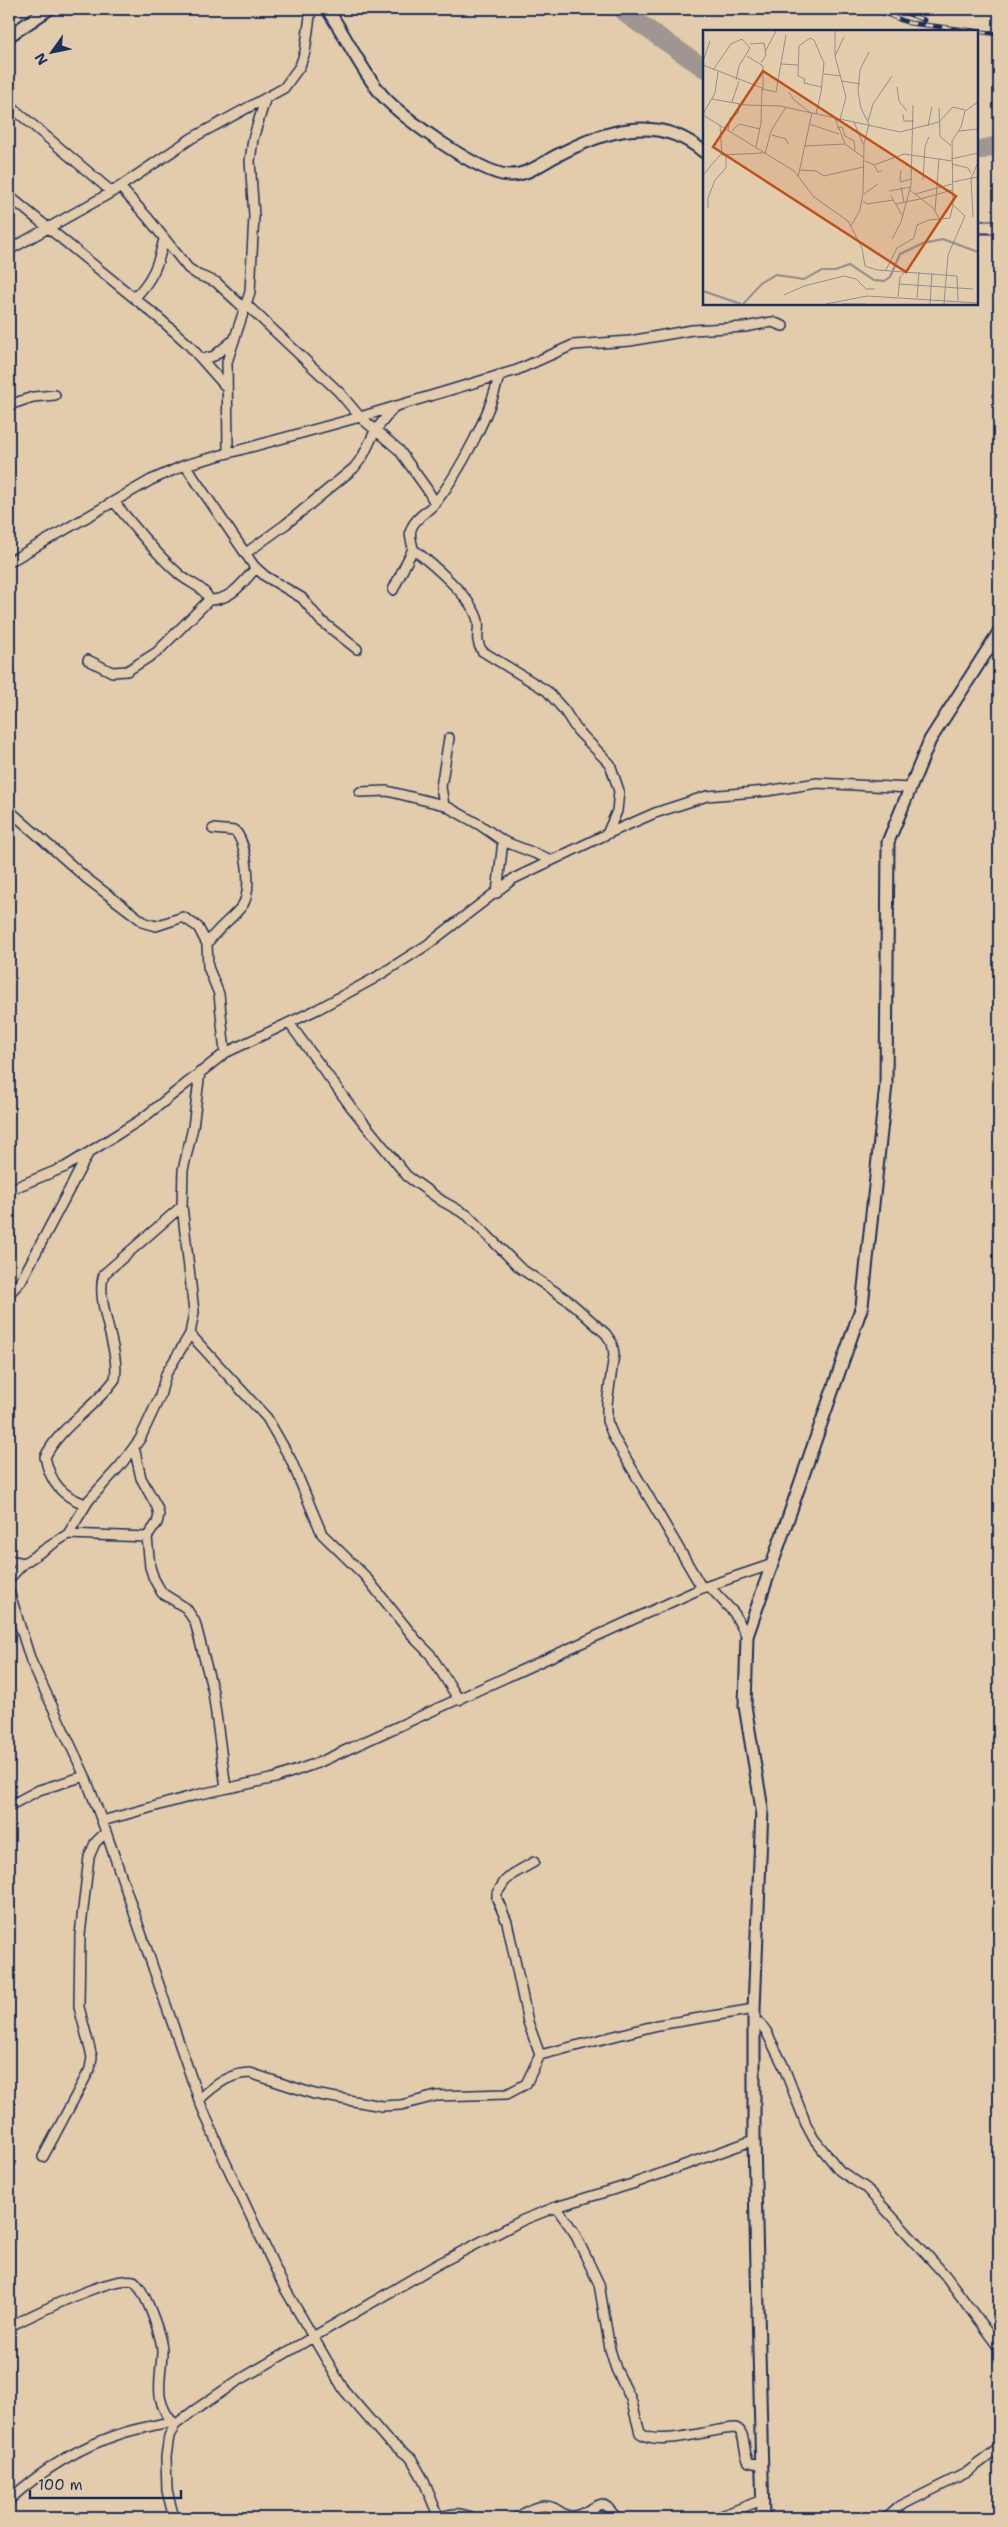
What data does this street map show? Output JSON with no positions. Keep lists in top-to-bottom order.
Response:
{
  "scale_bar": "100 m",
  "north": "bottom left"
}
